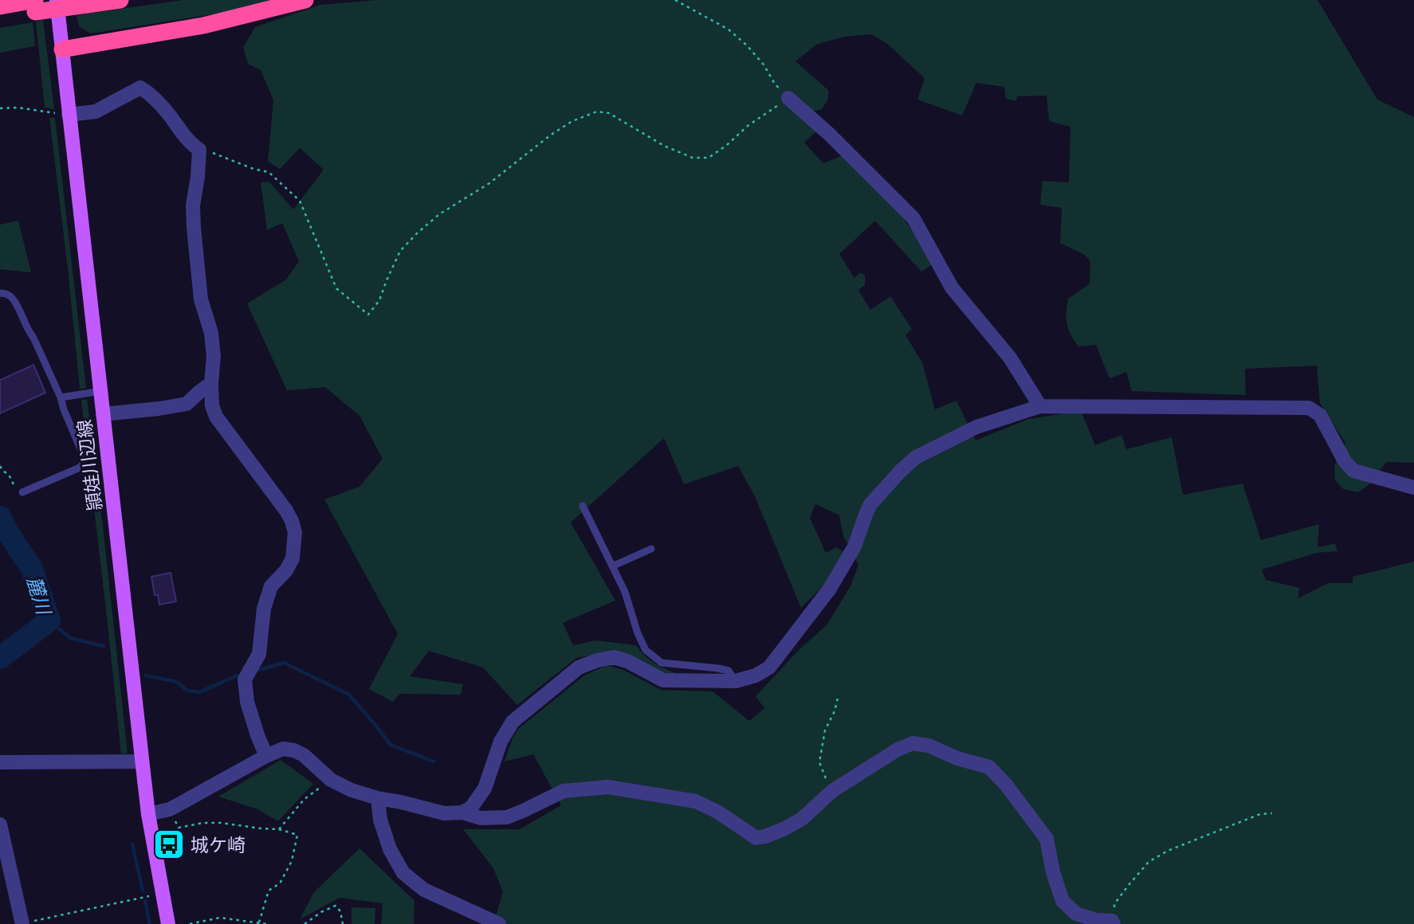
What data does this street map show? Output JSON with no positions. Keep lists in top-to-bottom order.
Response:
{
  "streets": {
    "main road": ["頴娃川辺線"]
  },
  "water": ["麓川"],
  "places": {
    "bus stop": ["城ケ崎"]
  }
}
